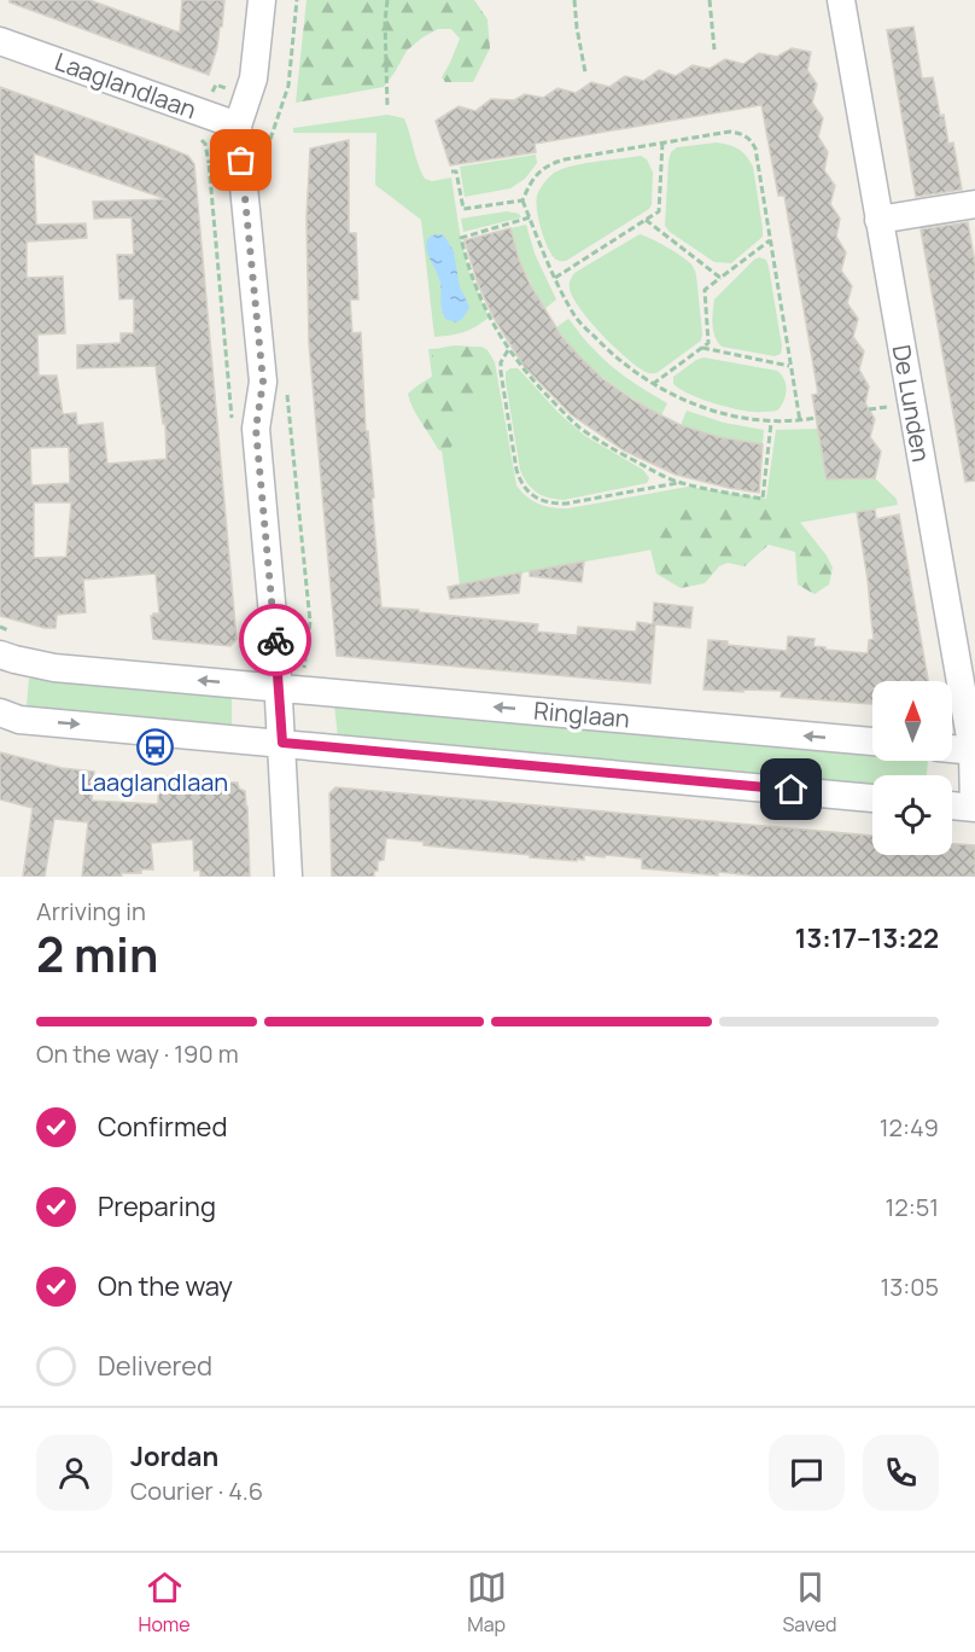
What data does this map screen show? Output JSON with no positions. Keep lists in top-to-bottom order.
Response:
{
  "streets": {
    "street": ["Laaglandlaan", "De Lunden", "Ringlaan"]
  },
  "places": {
    "bus stop": ["Laaglandlaan"]
  },
  "north": "top",
  "page": {
    "heading": ["2 min", "Arriving in", "13:17–13:22"],
    "panel": ["Jordan", "Courier · 4.6"],
    "bar": "On the way · 190 m",
    "list": [
      ["Confirmed", "12:49"],
      ["Preparing", "12:51"],
      ["On the way", "13:05"],
      "Delivered"
    ],
    "tabs": ["Home", "Map", "Saved"]
  }
}
